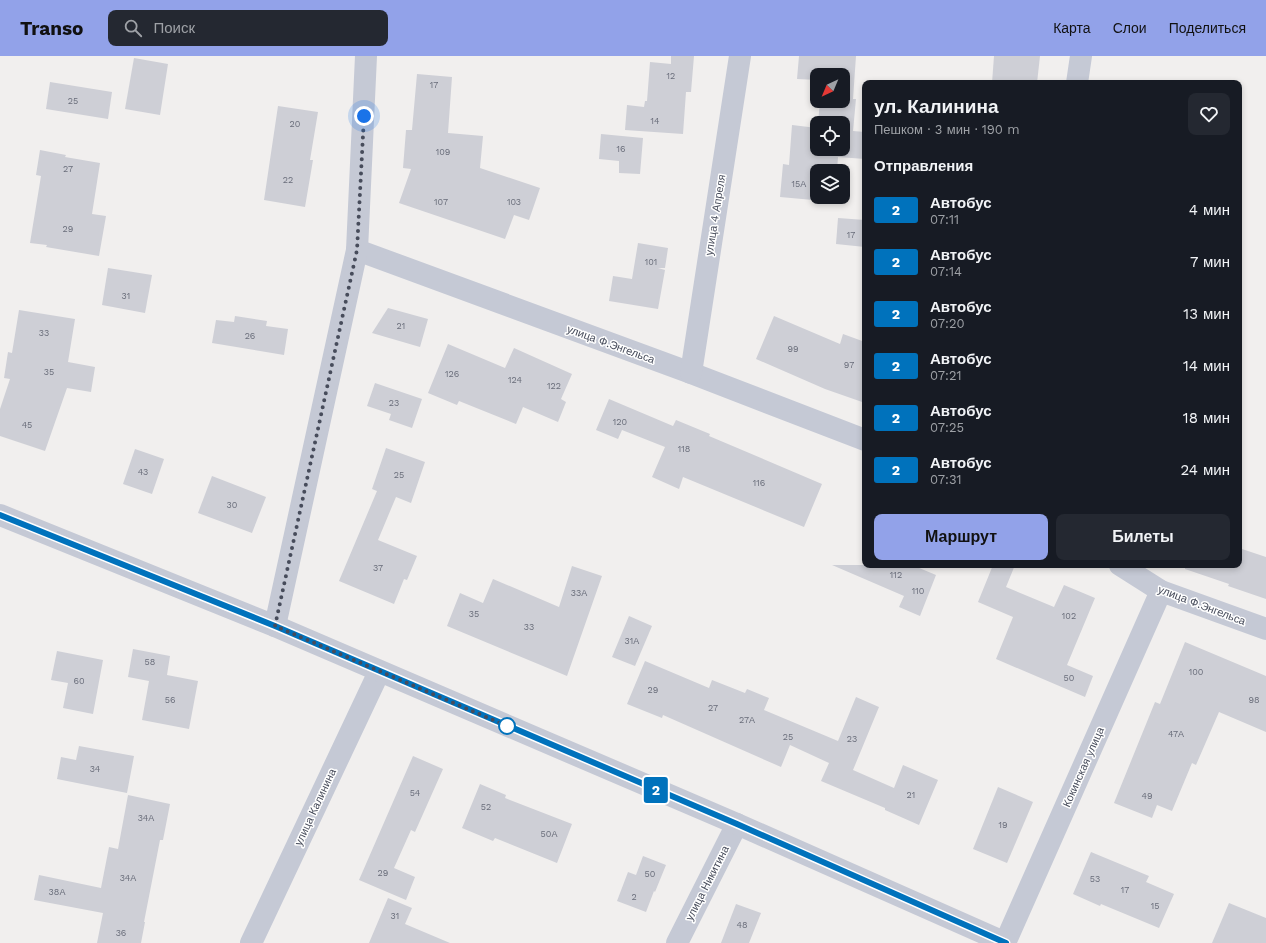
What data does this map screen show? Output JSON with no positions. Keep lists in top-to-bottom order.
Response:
{
  "streets": {
    "street": [
      "улица 4 Апреля",
      "улица Ф.Энгельса",
      "Кокинская улица",
      "улица Калинина",
      "улица Никитина"
    ]
  },
  "crossings": [
    ["улица 4 Апреля", "улица Ф.Энгельса"],
    ["улица Ф.Энгельса", "Кокинская улица"]
  ],
  "lines": ["bus line 2"],
  "house_numbers": [
    "12",
    "17",
    "25",
    "14",
    "20",
    "16",
    "109",
    "27",
    "22",
    "15А",
    "107",
    "103",
    "29",
    "17",
    "101",
    "31",
    "21",
    "33",
    "26",
    "99",
    "97",
    "35",
    "126",
    "124",
    "122",
    "23",
    "120",
    "45",
    "118",
    "43",
    "25",
    "116",
    "30",
    "37",
    "112",
    "110",
    "33А",
    "35",
    "102",
    "33",
    "31А",
    "58",
    "100",
    "50",
    "60",
    "29",
    "56",
    "98",
    "27",
    "27А",
    "47А",
    "25",
    "23",
    "34",
    "54",
    "21",
    "49",
    "52",
    "34А",
    "19",
    "50А",
    "29",
    "50",
    "34А",
    "53",
    "17",
    "38А",
    "2",
    "15",
    "31",
    "48",
    "36"
  ],
  "north": "bottom left",
  "page": {
    "header": "Transo",
    "search": "Поиск",
    "nav": ["Карта", "Слои", "Поделиться"],
    "on_map": "2",
    "heading": [
      ["ул. Калинина", "Пешком · 3 мин · 190 m"],
      "Отправления"
    ],
    "list": [
      {
        "mark": "2",
        "name": "Автобус",
        "note": "07:11",
        "value": "4 мин"
      },
      {
        "mark": "2",
        "name": "Автобус",
        "note": "07:14",
        "value": "7 мин"
      },
      {
        "mark": "2",
        "name": "Автобус",
        "note": "07:20",
        "value": "13 мин"
      },
      {
        "mark": "2",
        "name": "Автобус",
        "note": "07:21",
        "value": "14 мин"
      },
      {
        "mark": "2",
        "name": "Автобус",
        "note": "07:25",
        "value": "18 мин"
      },
      {
        "mark": "2",
        "name": "Автобус",
        "note": "07:31",
        "value": "24 мин"
      }
    ],
    "buttons": ["Маршрут", "Билеты"]
  }
}
